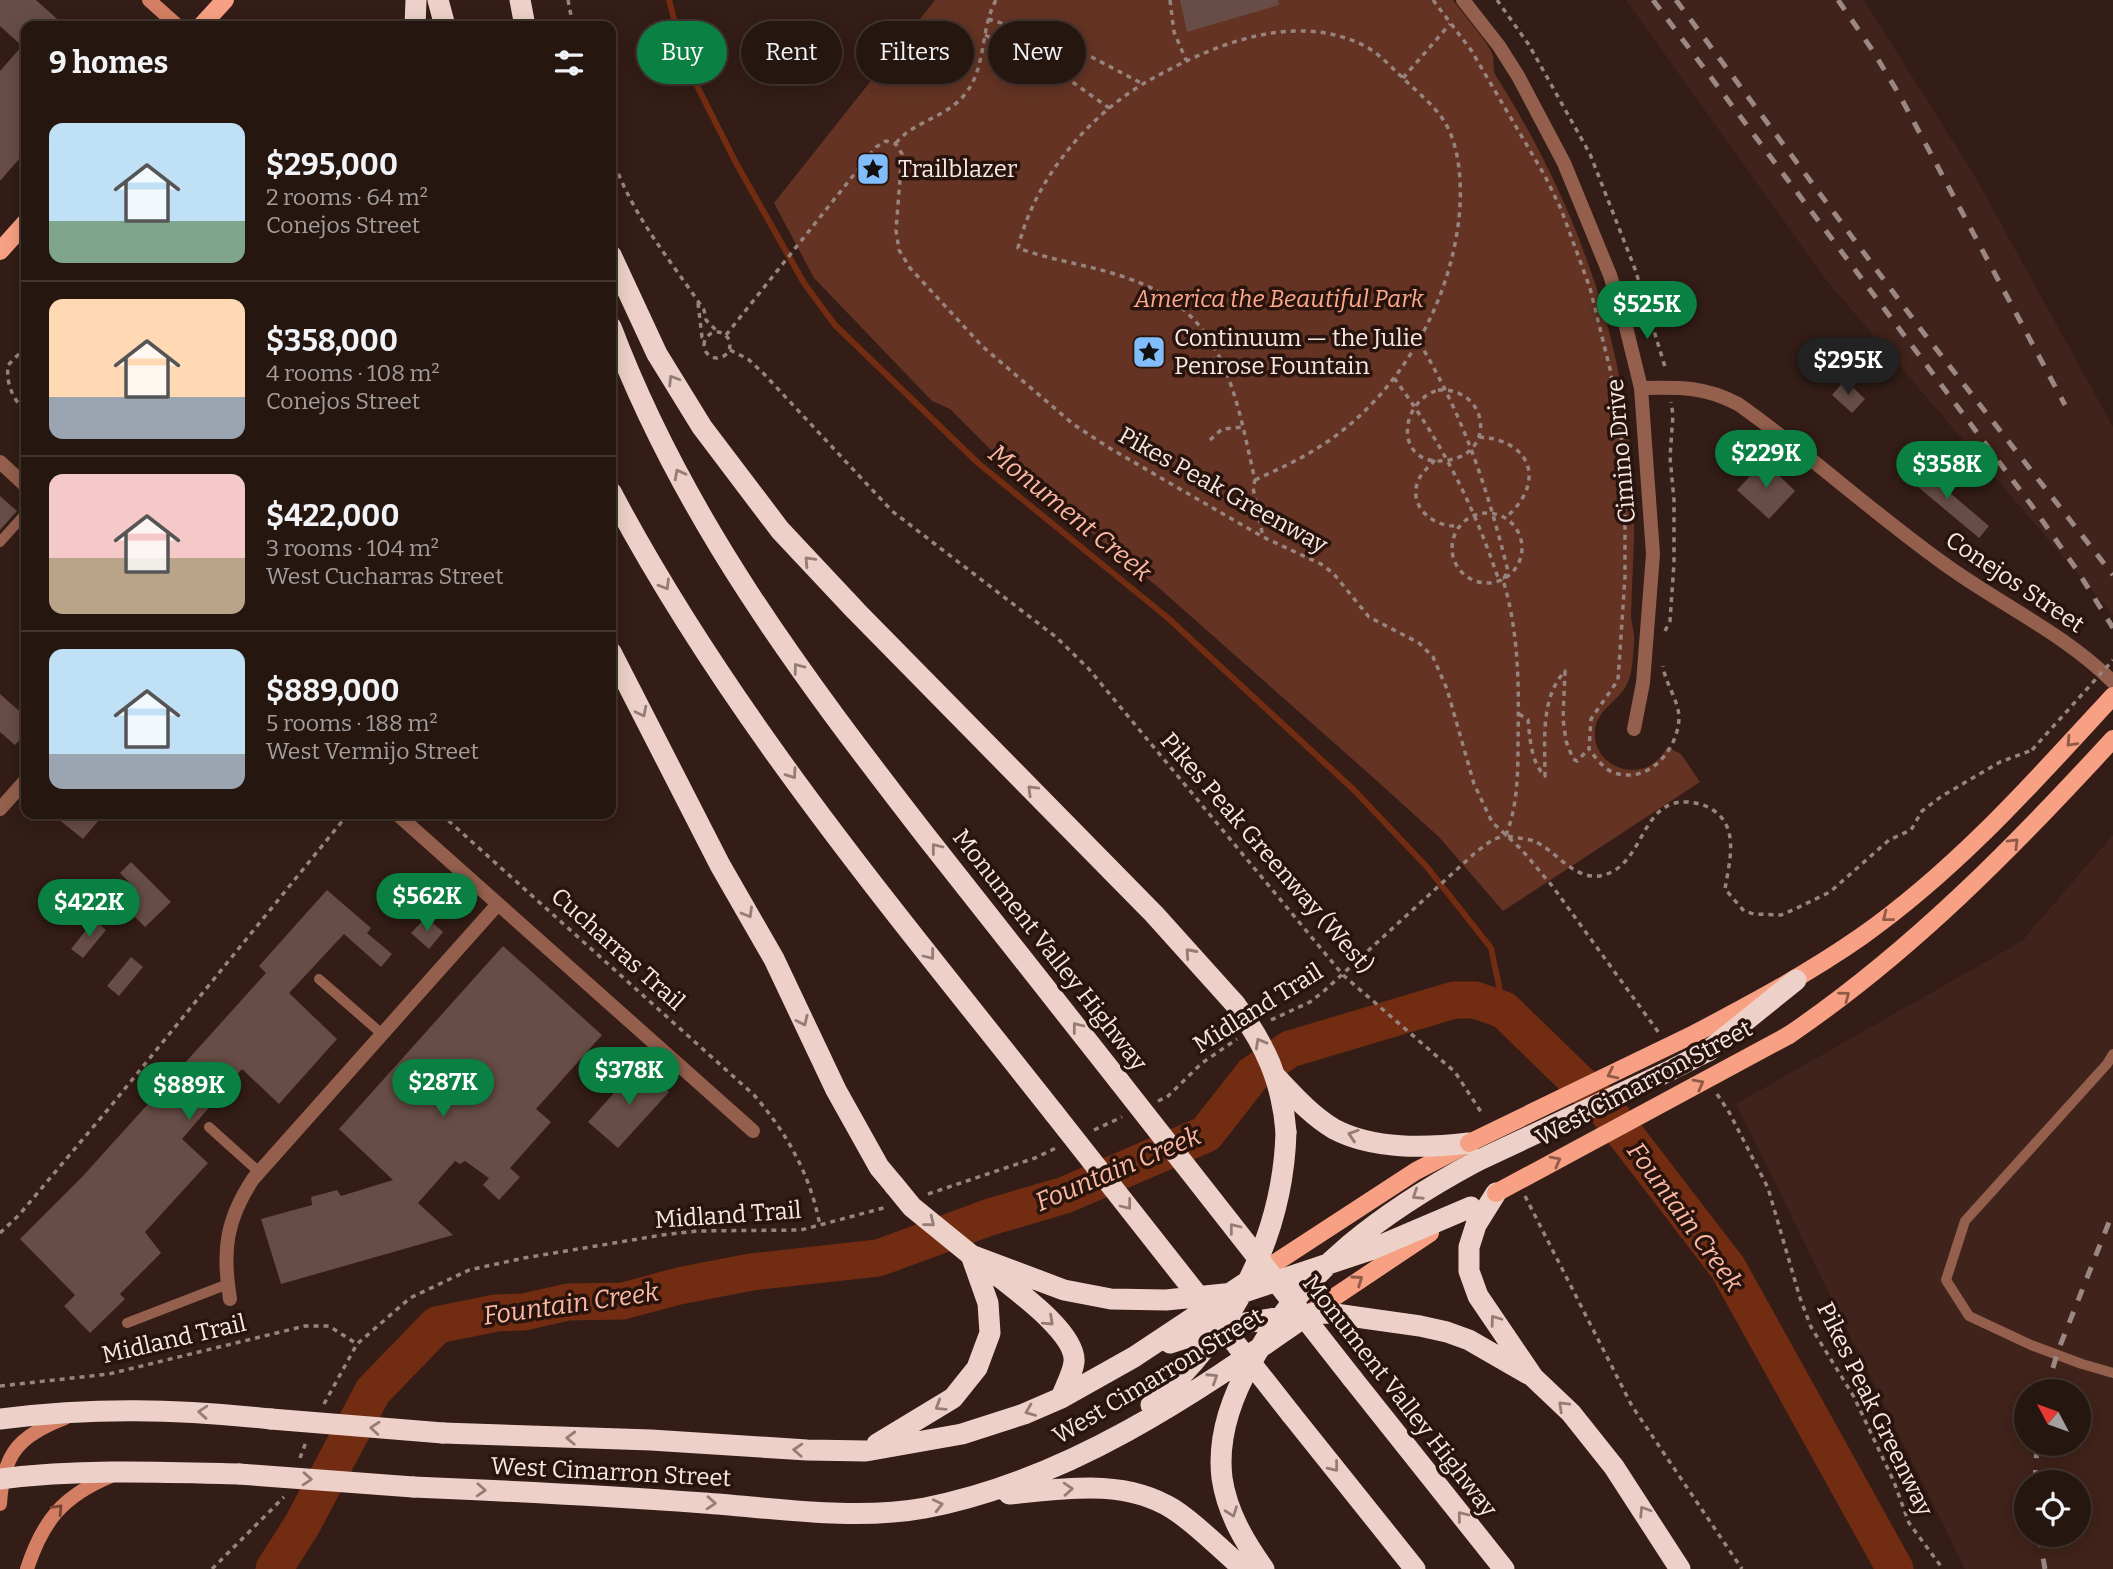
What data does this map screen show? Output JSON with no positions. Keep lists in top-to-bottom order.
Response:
{
  "streets": {
    "highway": ["Monument Valley Highway", "West Cimarron Street"],
    "street": ["Cimino Drive", "Conejos Street"],
    "path": [
      "Pikes Peak Greenway",
      "Pikes Peak Greenway (West)",
      "Cucharras Trail",
      "Midland Trail"
    ]
  },
  "crossings": [
    ["Cimino Drive", "Conejos Street"],
    ["Pikes Peak Greenway", "Midland Trail"],
    ["Pikes Peak Greenway (West)", "Midland Trail"],
    ["Cucharras Trail", "Midland Trail"]
  ],
  "water": ["Monument Creek", "Fountain Creek"],
  "parks": ["America the Beautiful Park"],
  "places": {
    "place": ["Trailblazer", "Continuum — the Julie Penrose Fountain"]
  },
  "north": "top left",
  "page": {
    "chip": [
      "Buy",
      "Rent",
      "Filters",
      "New"
    ],
    "heading": "9 homes",
    "list": [
      {
        "name": "$295,000",
        "note": "2 rooms · 64 m² · Conejos Street"
      },
      {
        "name": "$358,000",
        "note": "4 rooms · 108 m² · Conejos Street"
      },
      {
        "name": "$422,000",
        "note": "3 rooms · 104 m² · West Cucharras Street"
      },
      {
        "name": "$889,000",
        "note": "5 rooms · 188 m² · West Vermijo Street"
      }
    ],
    "price": [
      "$525K",
      "$295K",
      "$229K",
      "$358K",
      "$562K",
      "$422K",
      "$378K",
      "$287K",
      "$889K"
    ]
  }
}
